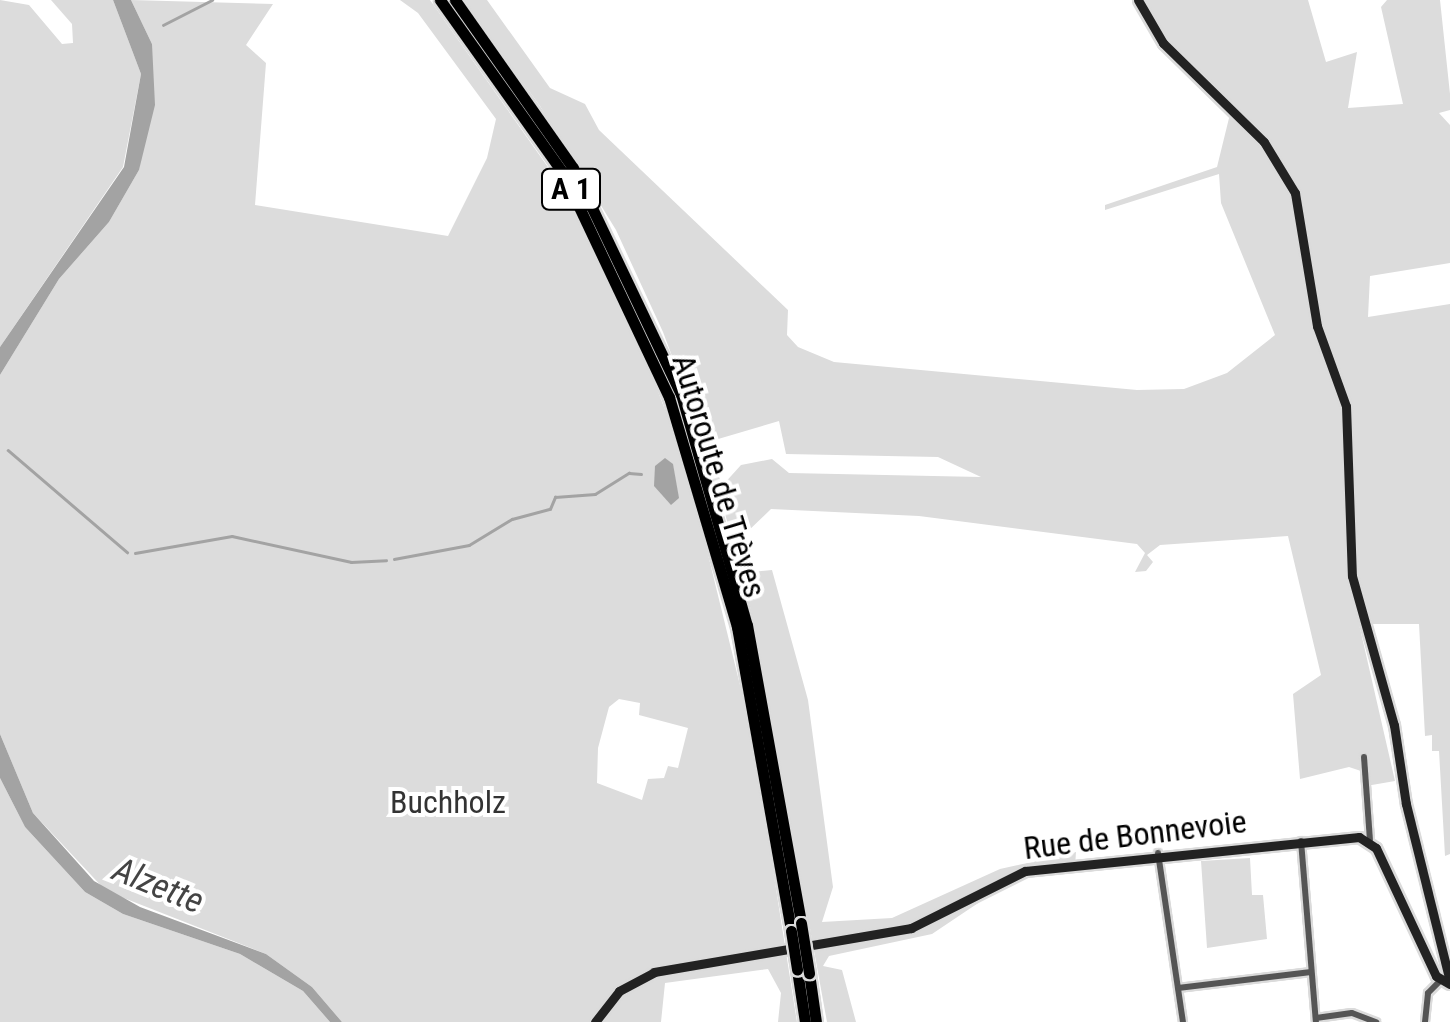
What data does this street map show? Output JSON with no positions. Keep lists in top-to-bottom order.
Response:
{
  "streets": {
    "highway": ["A 1", "Autoroute de Trèves"],
    "main road": ["Rue de Bonnevoie"]
  },
  "water": ["Alzette"],
  "parks": ["Buchholz"]
}
